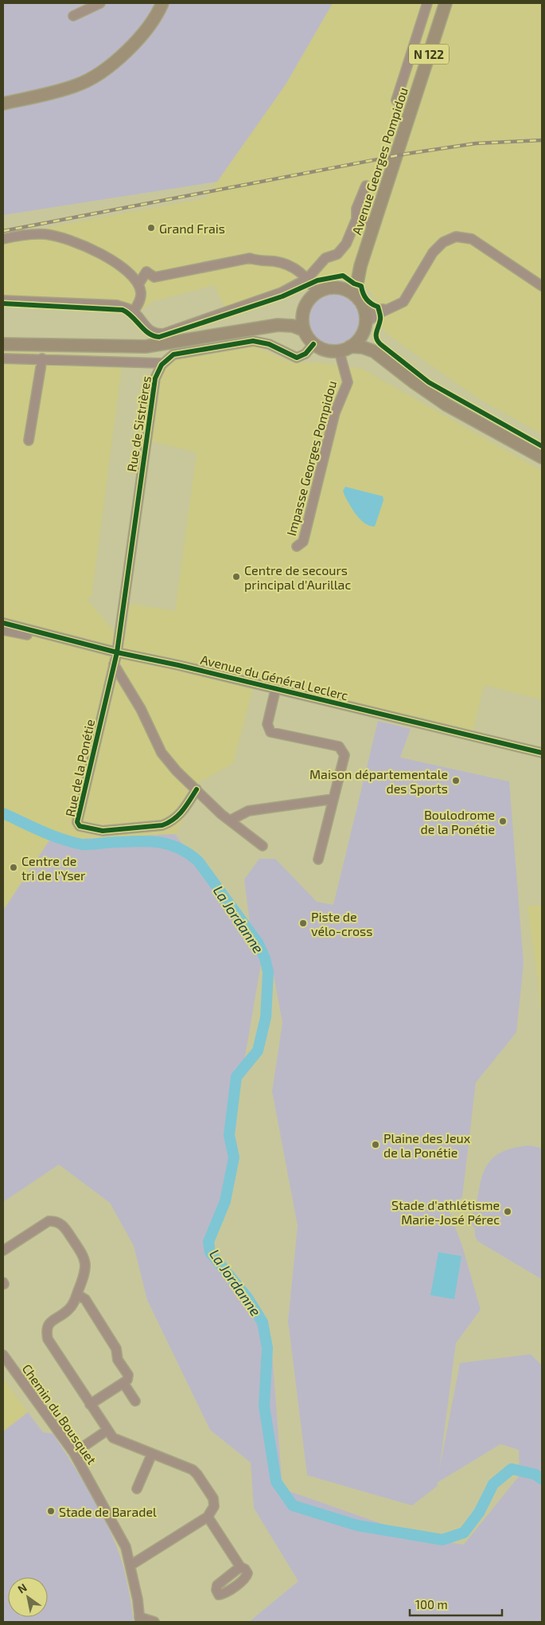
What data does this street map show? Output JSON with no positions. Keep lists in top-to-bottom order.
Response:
{
  "streets": {
    "main road": ["N 122", "Avenue Georges Pompidou"],
    "street": [
      "Rue de Sistrières",
      "Impasse Georges Pompidou",
      "Avenue du Général Leclerc",
      "Rue de la Ponétie",
      "Chemin du Bousquet"
    ]
  },
  "crossings": [
    ["Avenue Georges Pompidou", "Rue de Sistrières"],
    ["Avenue Georges Pompidou", "Impasse Georges Pompidou"],
    ["Rue de Sistrières", "Impasse Georges Pompidou"],
    ["Rue de Sistrières", "Avenue du Général Leclerc"],
    ["Rue de Sistrières", "Rue de la Ponétie"],
    ["Avenue du Général Leclerc", "Rue de la Ponétie"]
  ],
  "water": ["La Jordanne"],
  "places": [
    "Grand Frais",
    "Centre de secours principal d'Aurillac",
    "Maison départementale des Sports",
    "Boulodrome de la Ponétie",
    "Centre de tri de l'Yser",
    "Piste de vélo-cross",
    "Plaine des Jeux de la Ponétie",
    "Stade d'athlétisme Marie-José Pérec",
    "Stade de Baradel"
  ],
  "scale_bar": "100 m",
  "north": "top left"
}
